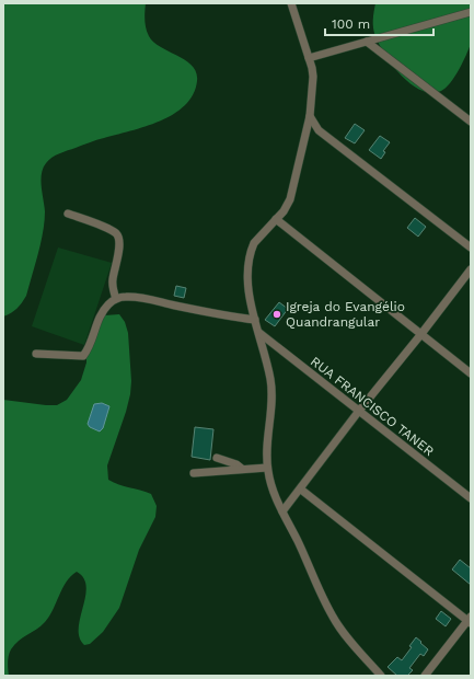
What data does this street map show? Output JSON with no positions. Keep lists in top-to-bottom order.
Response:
{
  "streets": {
    "street": ["RUA FRANCISCO TANER"]
  },
  "places": ["Igreja do Evangélio Quandrangular"],
  "scale_bar": "100 m"
}
